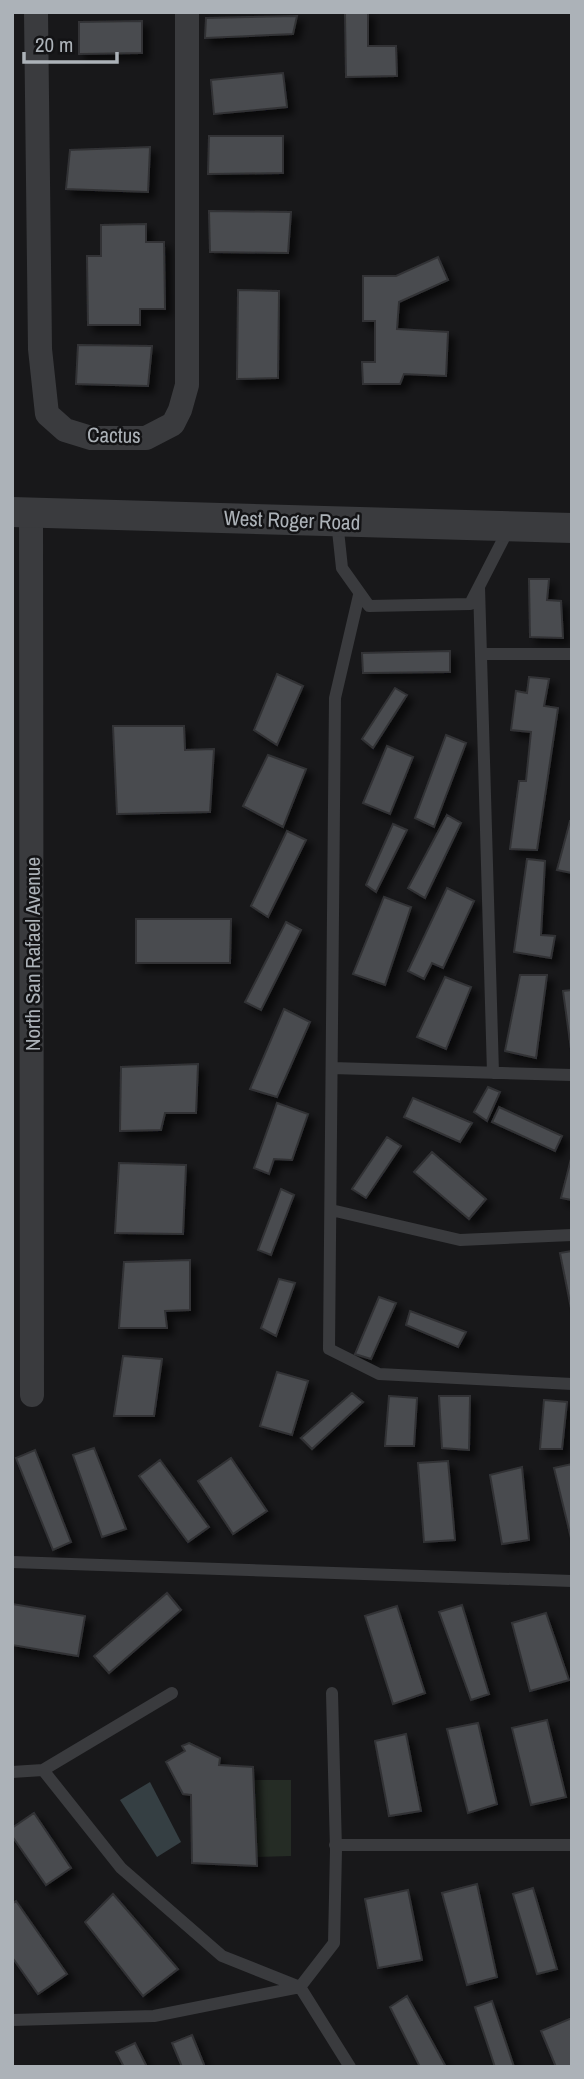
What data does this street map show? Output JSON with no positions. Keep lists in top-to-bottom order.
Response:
{
  "streets": {
    "street": ["Cactus", "West Roger Road", "North San Rafael Avenue"]
  },
  "crossings": [
    ["West Roger Road", "North San Rafael Avenue"]
  ],
  "scale_bar": "20 m"
}
